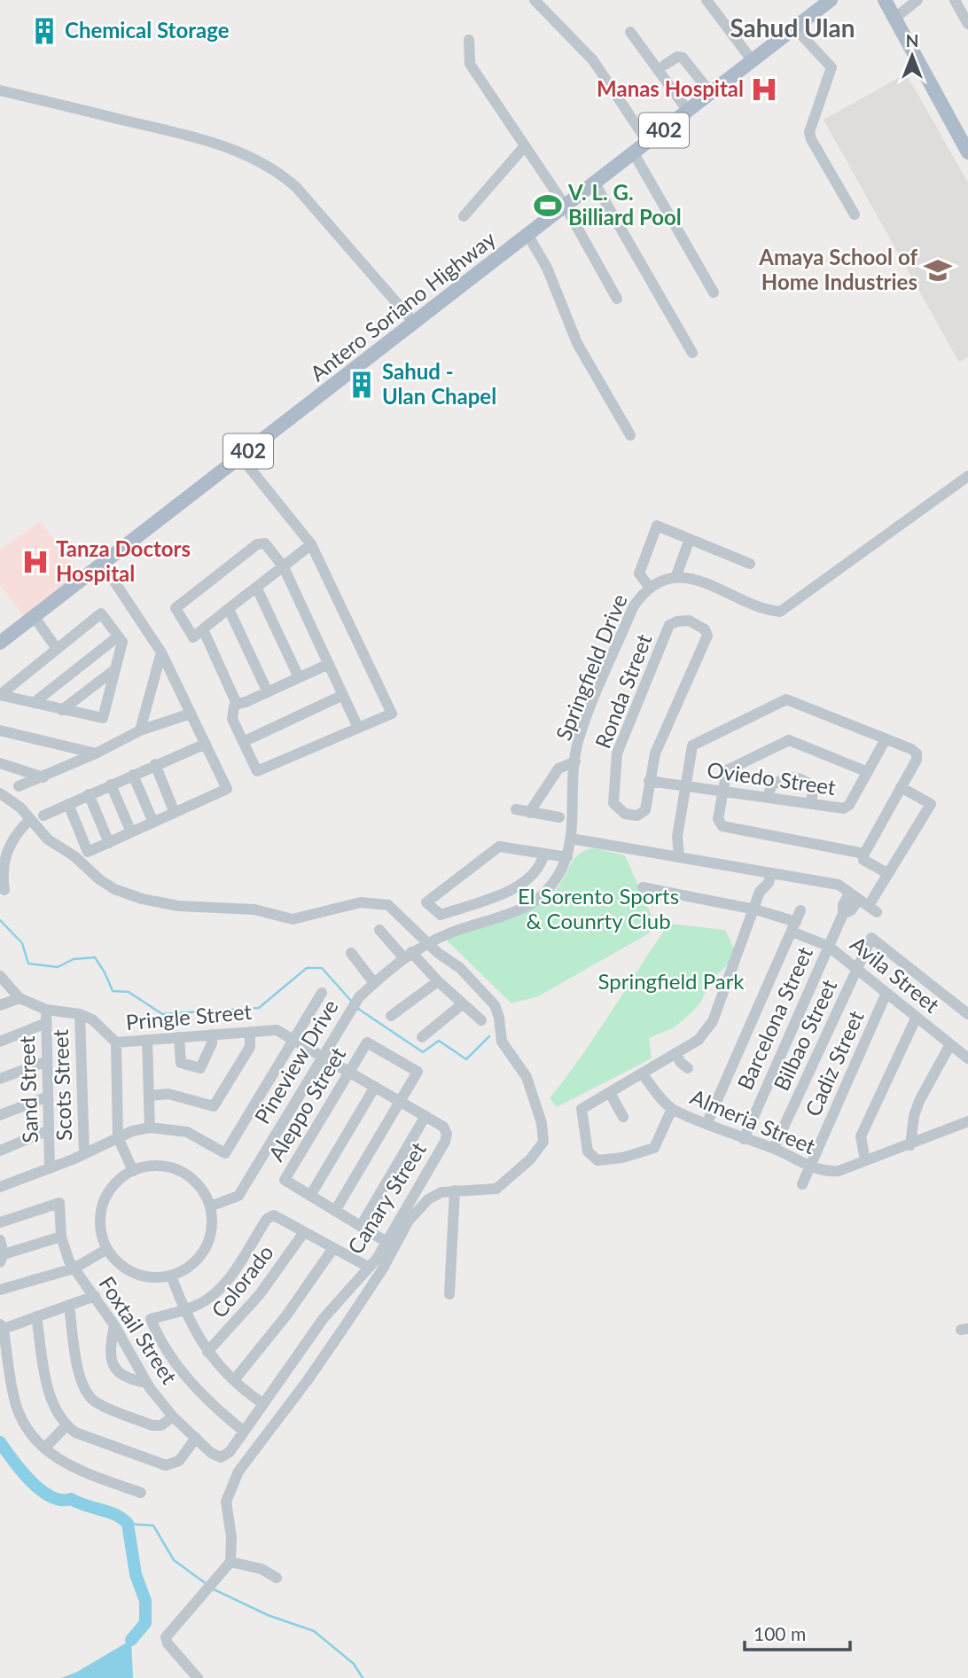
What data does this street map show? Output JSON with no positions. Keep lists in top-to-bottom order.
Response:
{
  "streets": {
    "main road": ["402", "Antero Soriano Highway"],
    "street": [
      "Springfield Drive",
      "Ronda Street",
      "Oviedo Street",
      "Avila Street",
      "Pringle Street",
      "Barcelona Street",
      "Bilbao Street",
      "Pineview Drive",
      "Cadiz Street",
      "Scots Street",
      "Sand Street",
      "Aleppo Street",
      "Almeria Street",
      "Canary Street",
      "Colorado",
      "Foxtail Street"
    ]
  },
  "crossings": [
    ["Springfield Drive", "Pineview Drive"],
    ["Ronda Street", "Oviedo Street"],
    ["Avila Street", "Barcelona Street"],
    ["Avila Street", "Bilbao Street"],
    ["Avila Street", "Cadiz Street"],
    ["Pringle Street", "Pineview Drive"],
    ["Pringle Street", "Scots Street"],
    ["Pringle Street", "Sand Street"],
    ["Pringle Street", "Canary Street"],
    ["Barcelona Street", "Almeria Street"],
    ["Bilbao Street", "Almeria Street"],
    ["Pineview Drive", "Canary Street"],
    ["Cadiz Street", "Almeria Street"],
    ["Aleppo Street", "Canary Street"],
    ["Canary Street", "Foxtail Street"]
  ],
  "districts": ["Sahud Ulan"],
  "parks": ["El Sorento Sports & Counrty Club", "Springfield Park"],
  "places": {
    "building": ["Chemical Storage", "Sahud - Ulan Chapel"],
    "hospital": ["Manas Hospital", "Tanza Doctors Hospital"],
    "sports": ["V. L. G. Billiard Pool"],
    "school or university": ["Amaya School of Home Industries"]
  },
  "scale_bar": "100 m",
  "north": "top"
}
